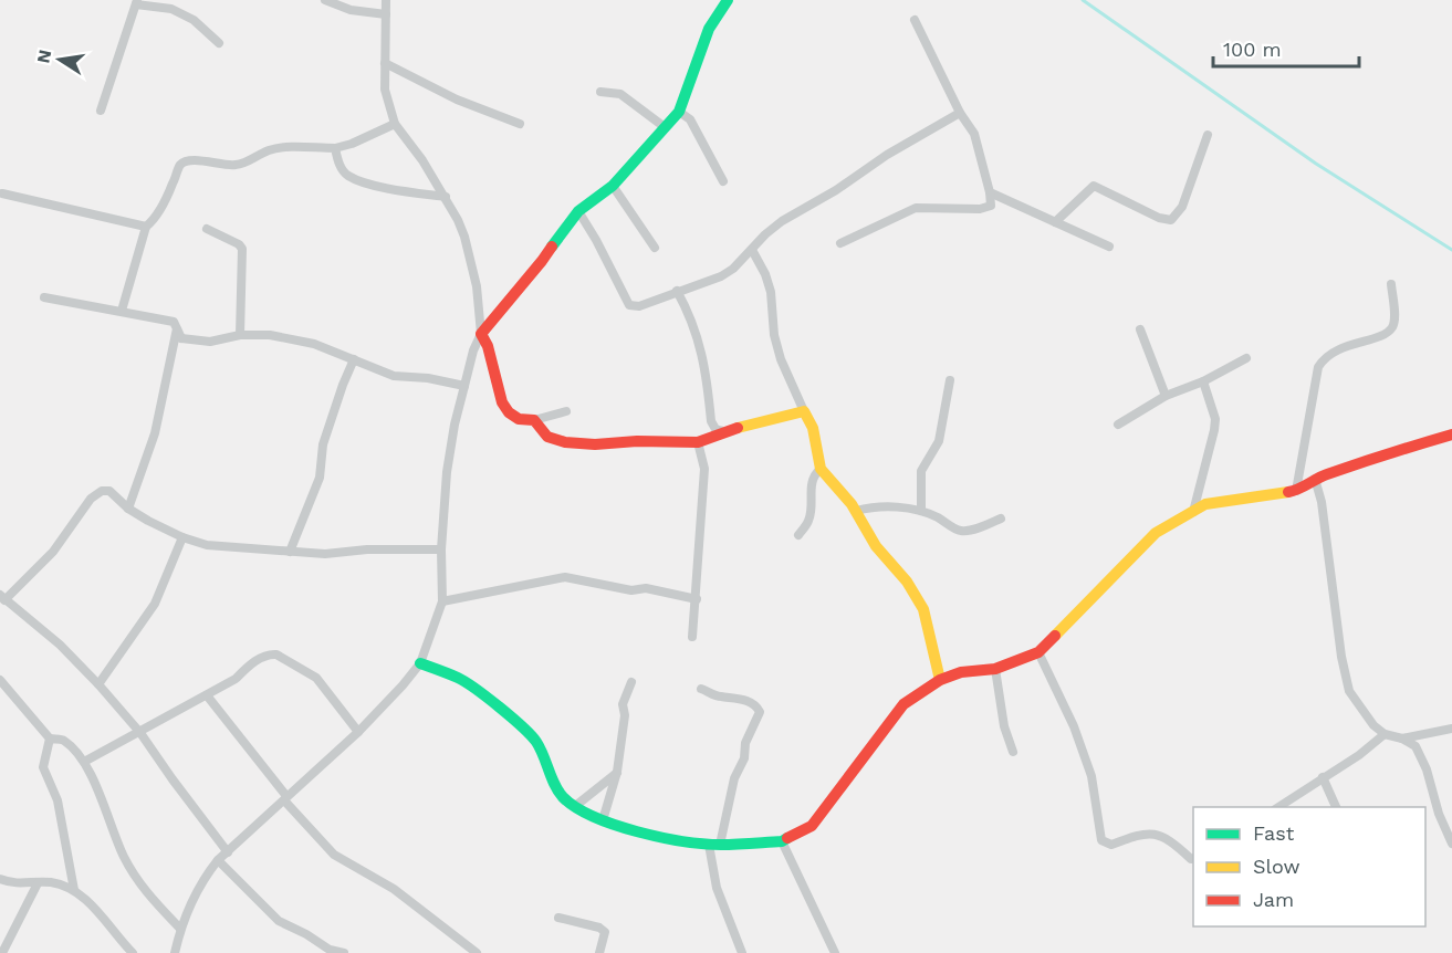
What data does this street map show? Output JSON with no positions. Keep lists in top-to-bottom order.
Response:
{
  "legend": ["Fast", "Slow", "Jam"],
  "scale_bar": "100 m",
  "north": "left"
}
